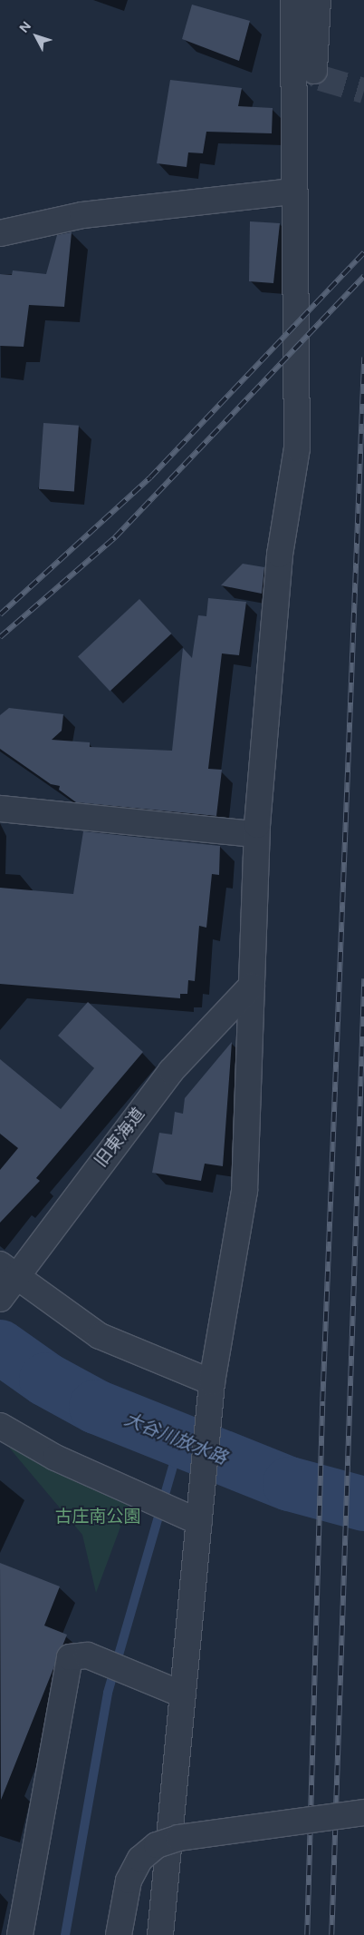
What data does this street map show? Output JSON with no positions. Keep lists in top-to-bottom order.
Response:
{
  "streets": {
    "street": ["旧東海道"]
  },
  "water": ["大谷川放水路"],
  "parks": ["古庄南公園"],
  "north": "top left"
}
